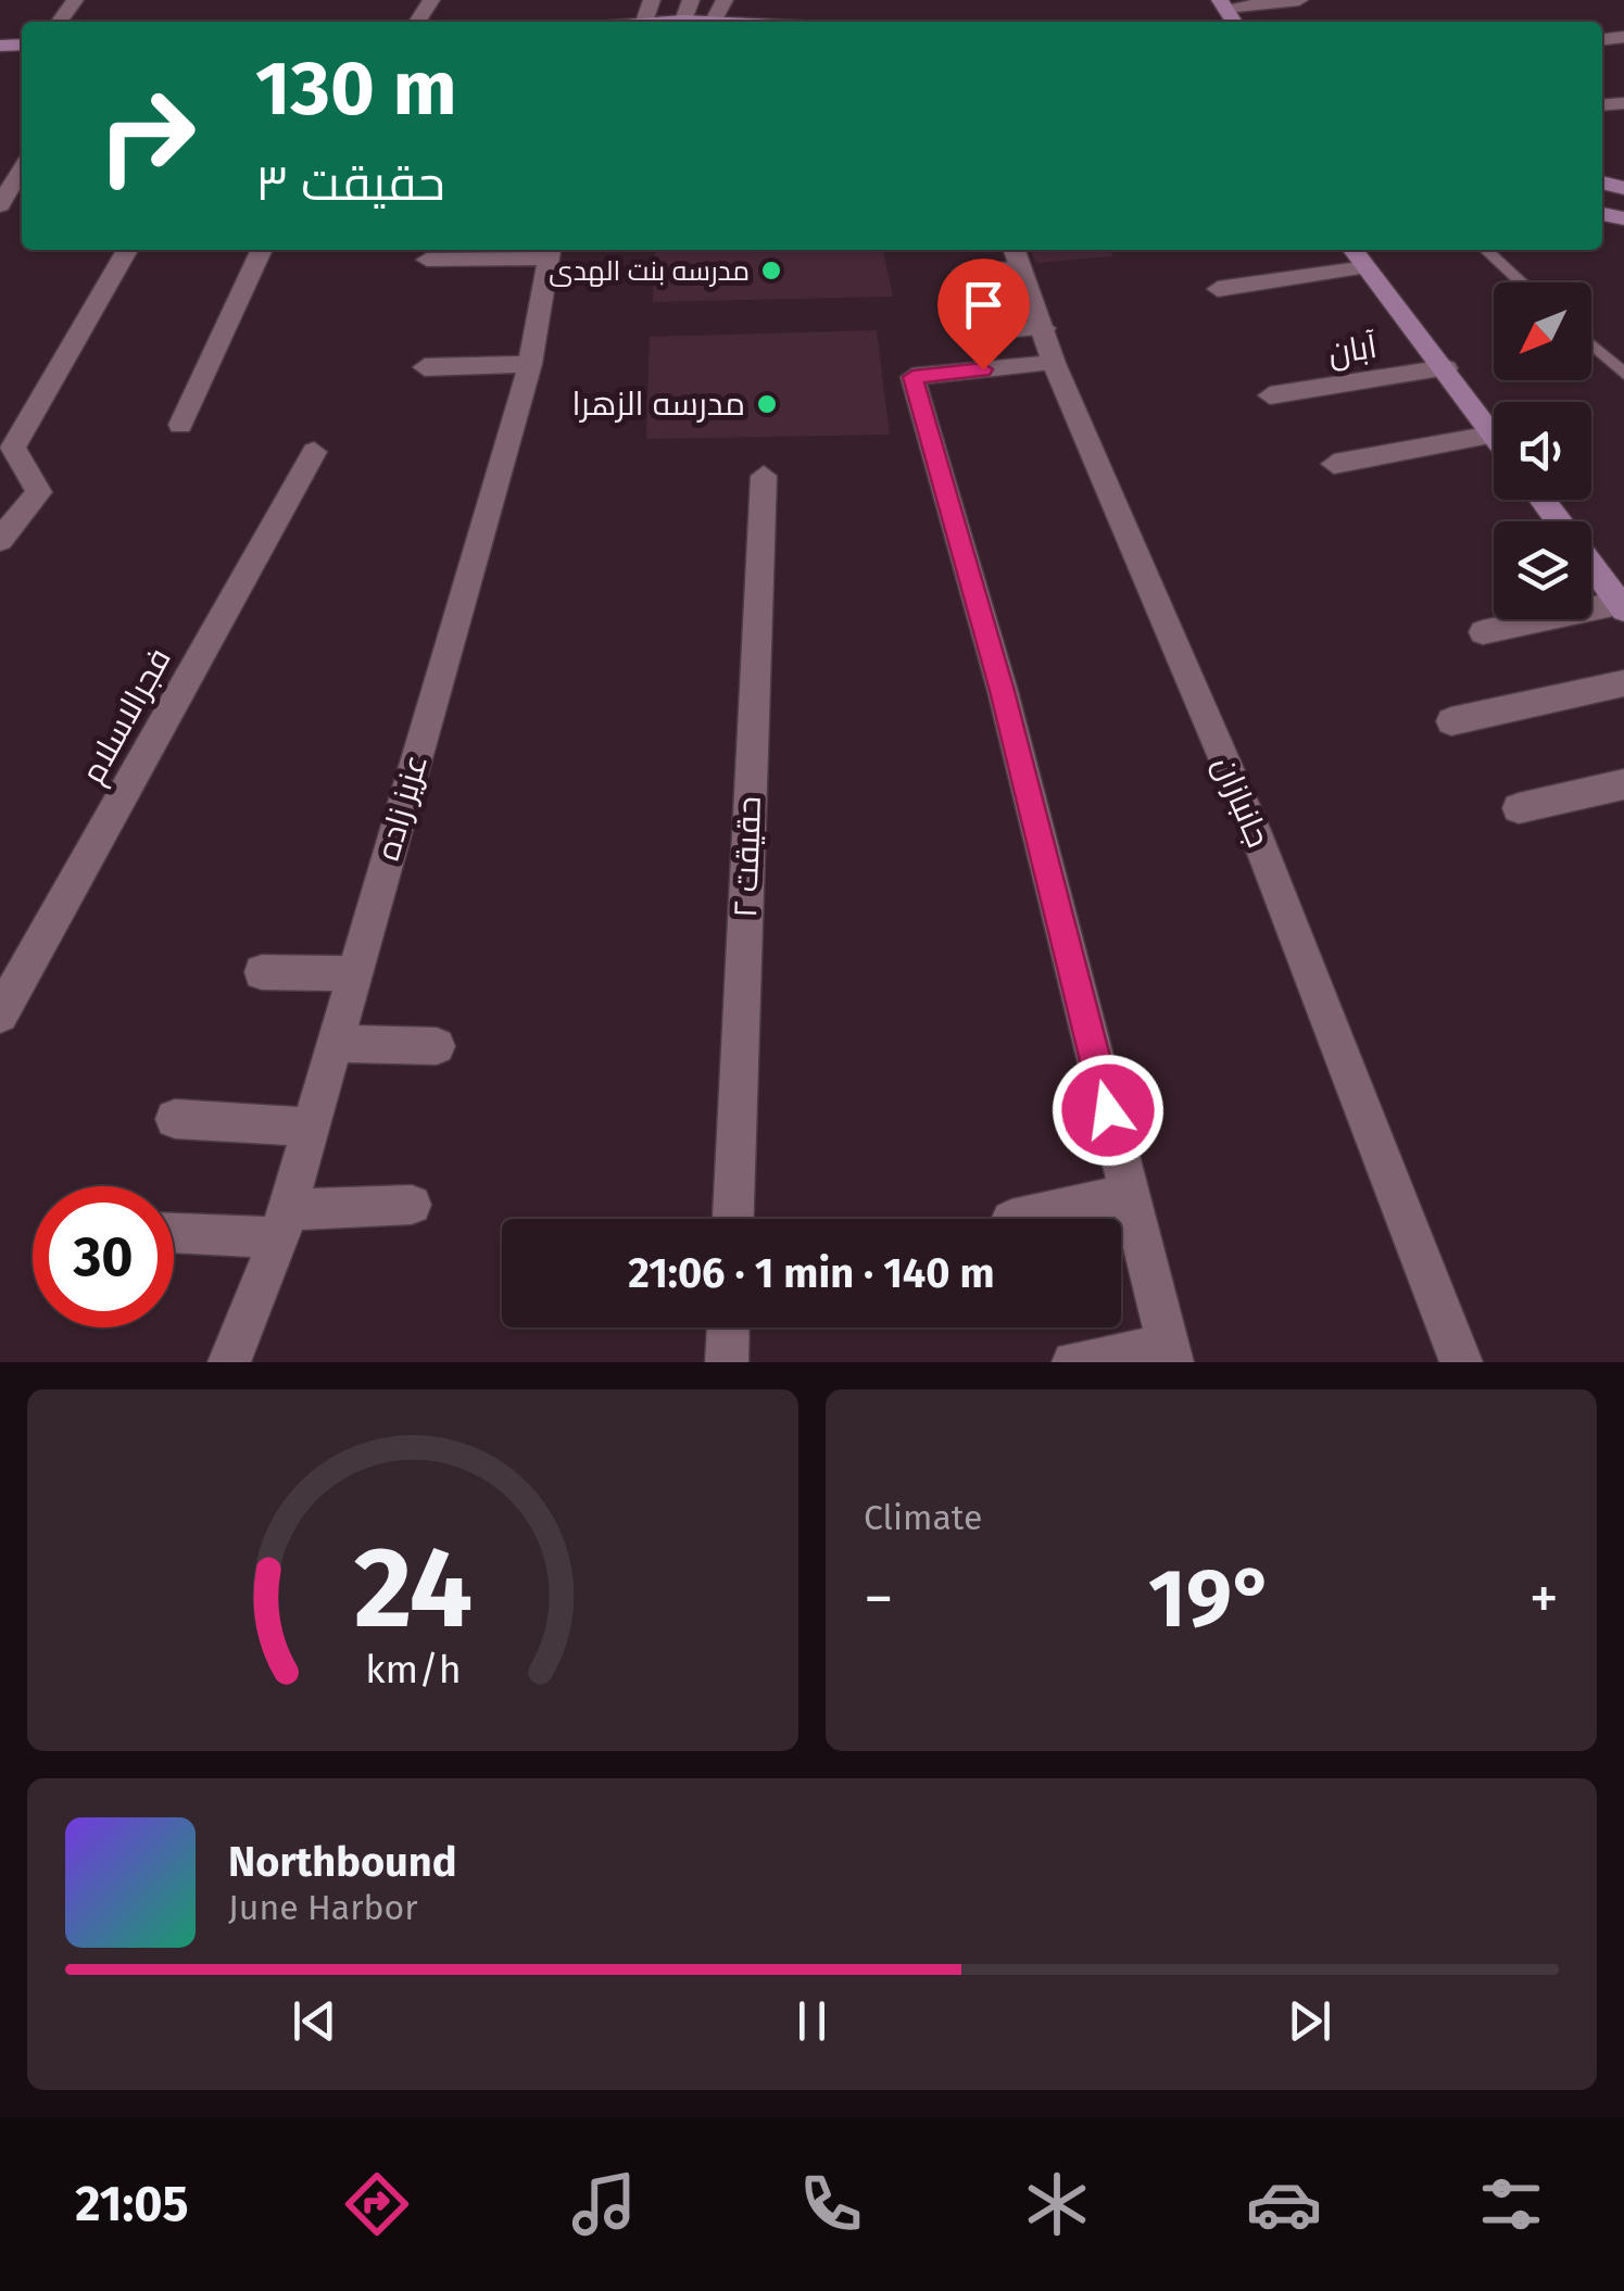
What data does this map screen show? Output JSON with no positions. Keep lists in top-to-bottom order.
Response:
{
  "streets": {
    "street": [
      "آبان",
      "فجرالاسلام",
      "جانبازان",
      "عزیز زاده",
      "حقیقت ۲"
    ]
  },
  "places": ["مدرسه بنت الهدی", "مدرسه الزهرا"],
  "north": "bottom left",
  "page": {
    "turn": ["130 m", "حقیقت ۳"],
    "limit": "30",
    "trip": "21:06 · 1 min · 140 m",
    "tile": "Climate",
    "heat": ["−", "19°", "+"],
    "song": ["Northbound", "June Harbor"],
    "tabs": "21:05",
    "gauge": ["24", "km/h"]
  }
}
